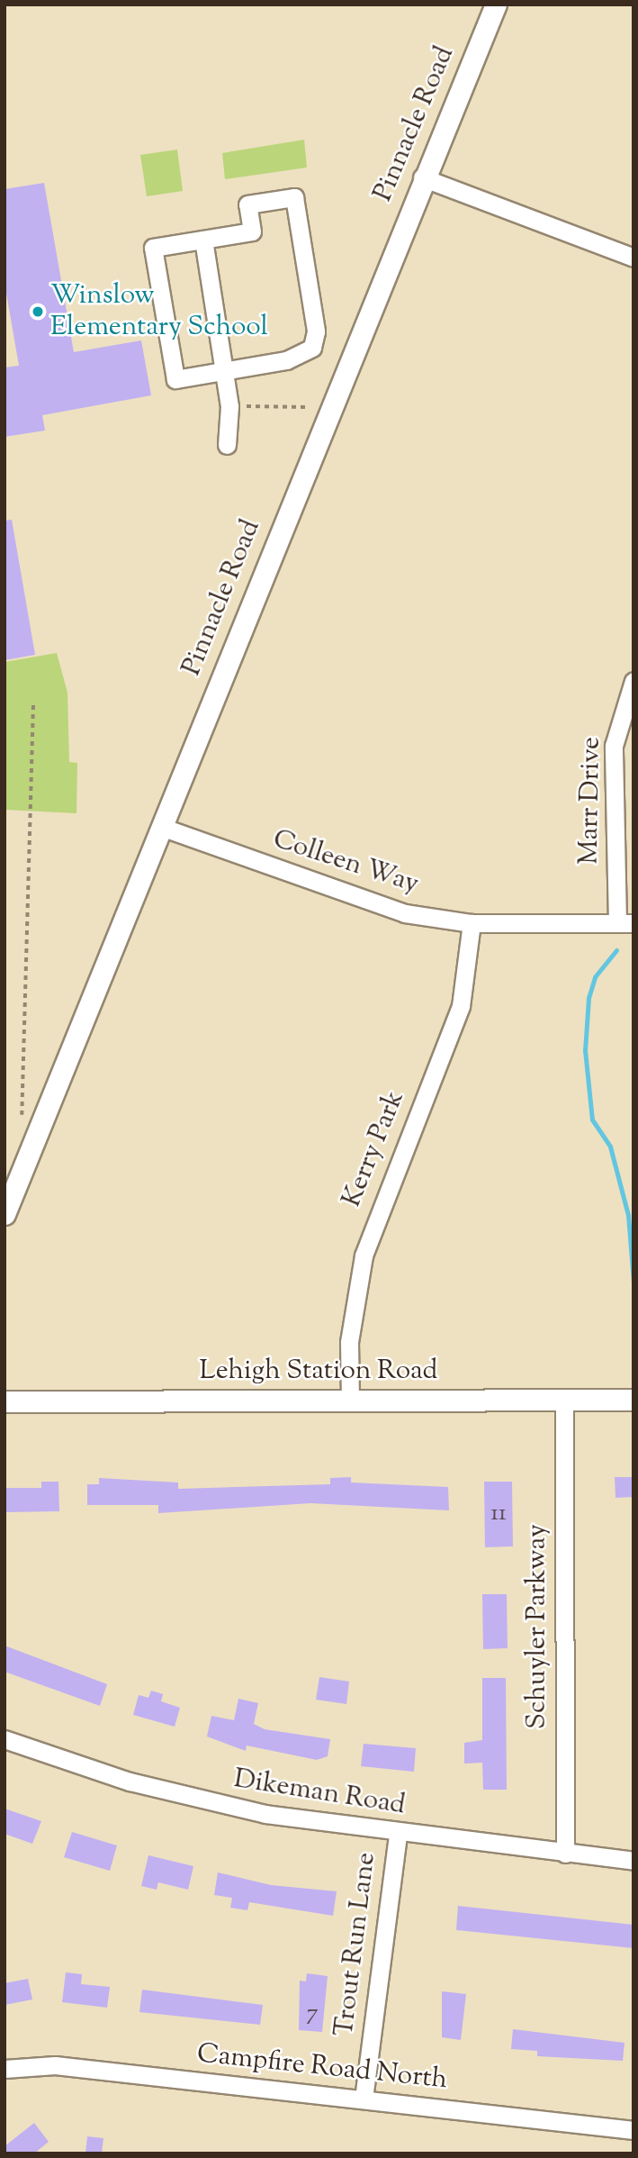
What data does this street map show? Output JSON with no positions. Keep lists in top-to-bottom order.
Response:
{
  "streets": {
    "main road": ["Pinnacle Road", "Lehigh Station Road"],
    "street": [
      "Marr Drive",
      "Colleen Way",
      "Kerry Park",
      "Schuyler Parkway",
      "Dikeman Road",
      "Trout Run Lane",
      "Campfire Road North"
    ]
  },
  "crossings": [
    ["Pinnacle Road", "Colleen Way"],
    ["Marr Drive", "Colleen Way"],
    ["Colleen Way", "Kerry Park"],
    ["Kerry Park", "Lehigh Station Road"],
    ["Lehigh Station Road", "Schuyler Parkway"],
    ["Schuyler Parkway", "Dikeman Road"],
    ["Dikeman Road", "Trout Run Lane"],
    ["Trout Run Lane", "Campfire Road North"]
  ],
  "places": ["Winslow Elementary School"],
  "house_numbers": ["11", "7"]
}
